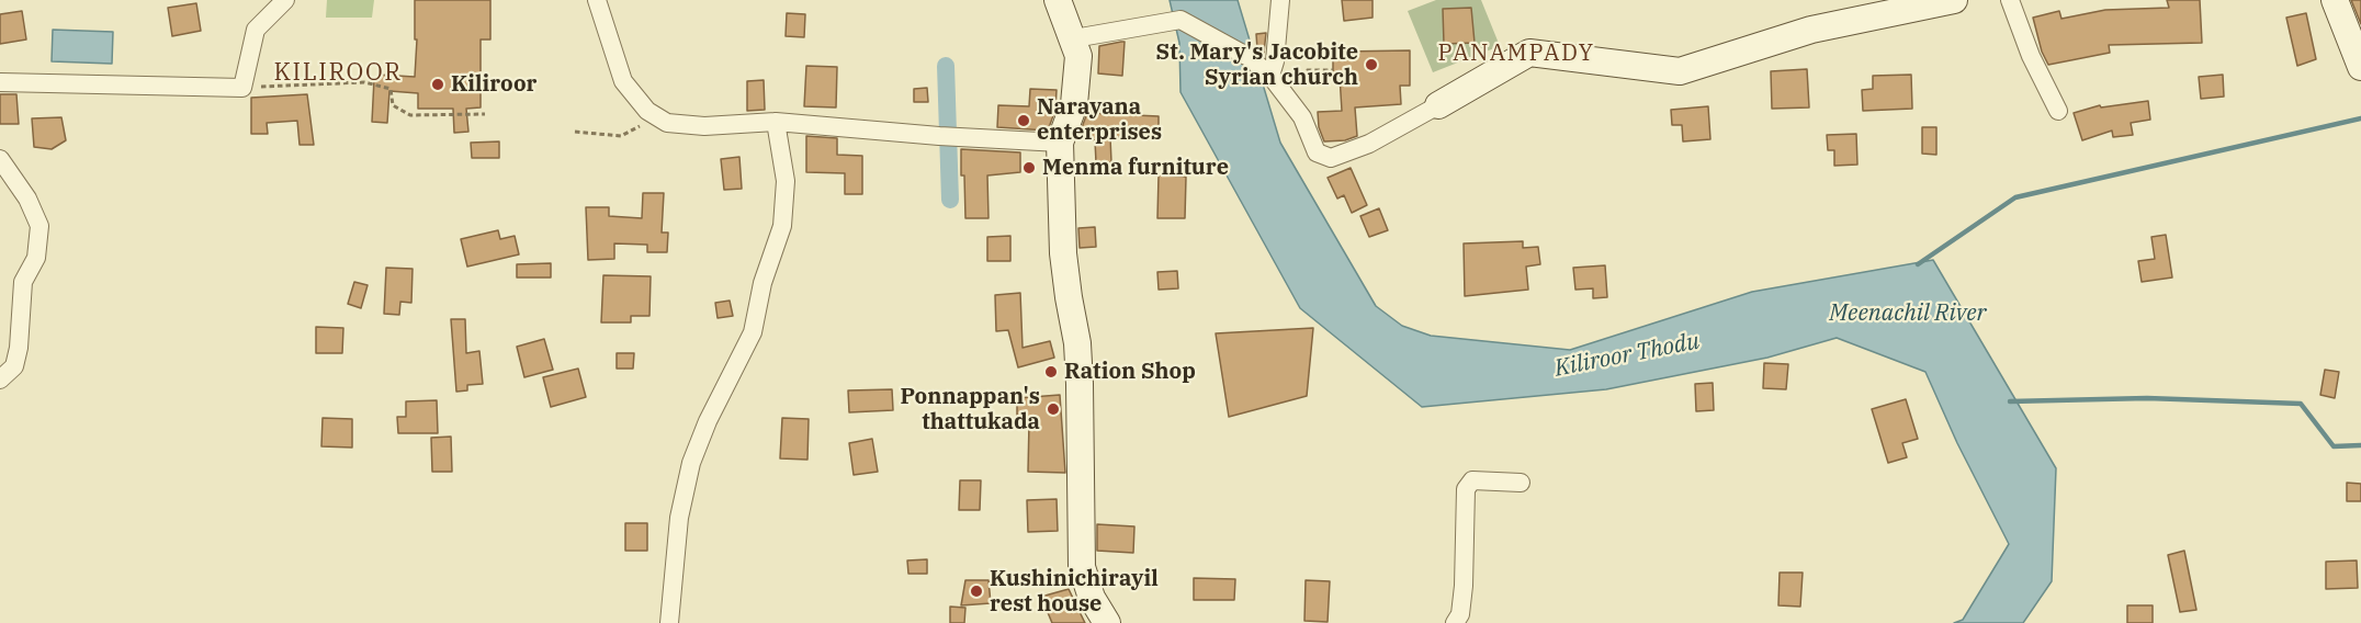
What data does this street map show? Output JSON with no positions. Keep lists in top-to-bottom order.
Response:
{
  "districts": ["PANAMPADY", "KILIROOR"],
  "water": ["Meenachil River", "Kiliroor Thodu"],
  "places": [
    "St. Mary's Jacobite Syrian church",
    "Kiliroor",
    "Narayana enterprises",
    "Menma furniture",
    "Ration Shop",
    "Ponnappan's thattukada",
    "Kushinichirayil rest house"
  ]
}
